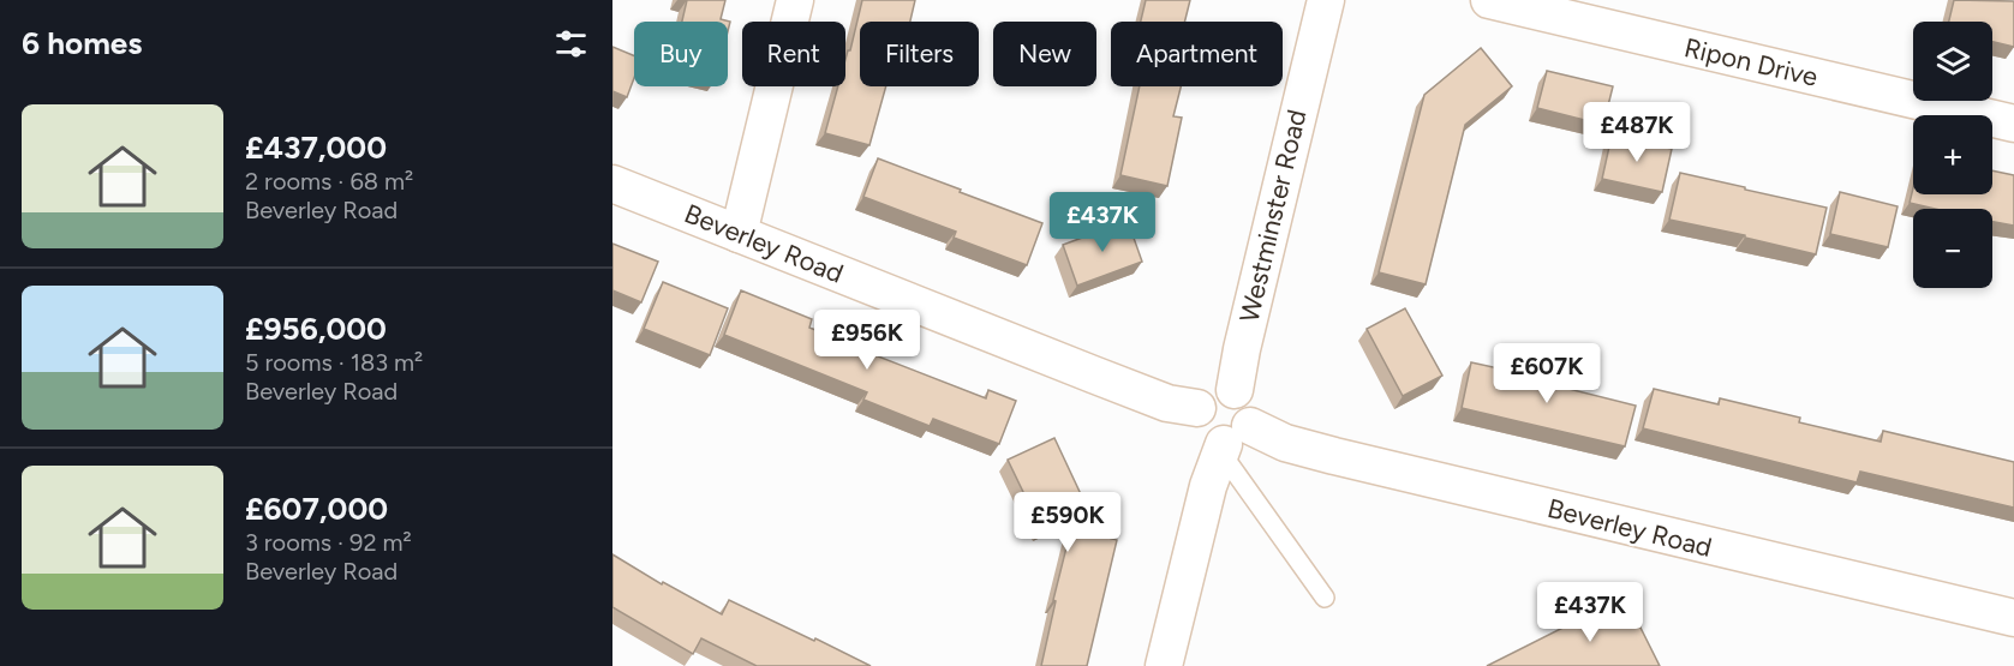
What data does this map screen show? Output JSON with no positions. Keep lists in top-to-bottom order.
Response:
{
  "streets": {
    "street": ["Ripon Drive", "Westminster Road", "Beverley Road"]
  },
  "crossings": [
    ["Westminster Road", "Beverley Road"]
  ],
  "page": {
    "heading": "6 homes",
    "map_buttons": ["+", "−"],
    "chip": [
      "Buy",
      "Rent",
      "Filters",
      "New",
      "Apartment"
    ],
    "list": [
      {
        "name": "£437,000",
        "note": "2 rooms · 68 m² · Beverley Road"
      },
      {
        "name": "£956,000",
        "note": "5 rooms · 183 m² · Beverley Road"
      },
      {
        "name": "£607,000",
        "note": "3 rooms · 92 m² · Beverley Road"
      }
    ],
    "price": [
      "£487K",
      "£437K",
      "£956K",
      "£607K",
      "£590K",
      "£437K"
    ]
  }
}
